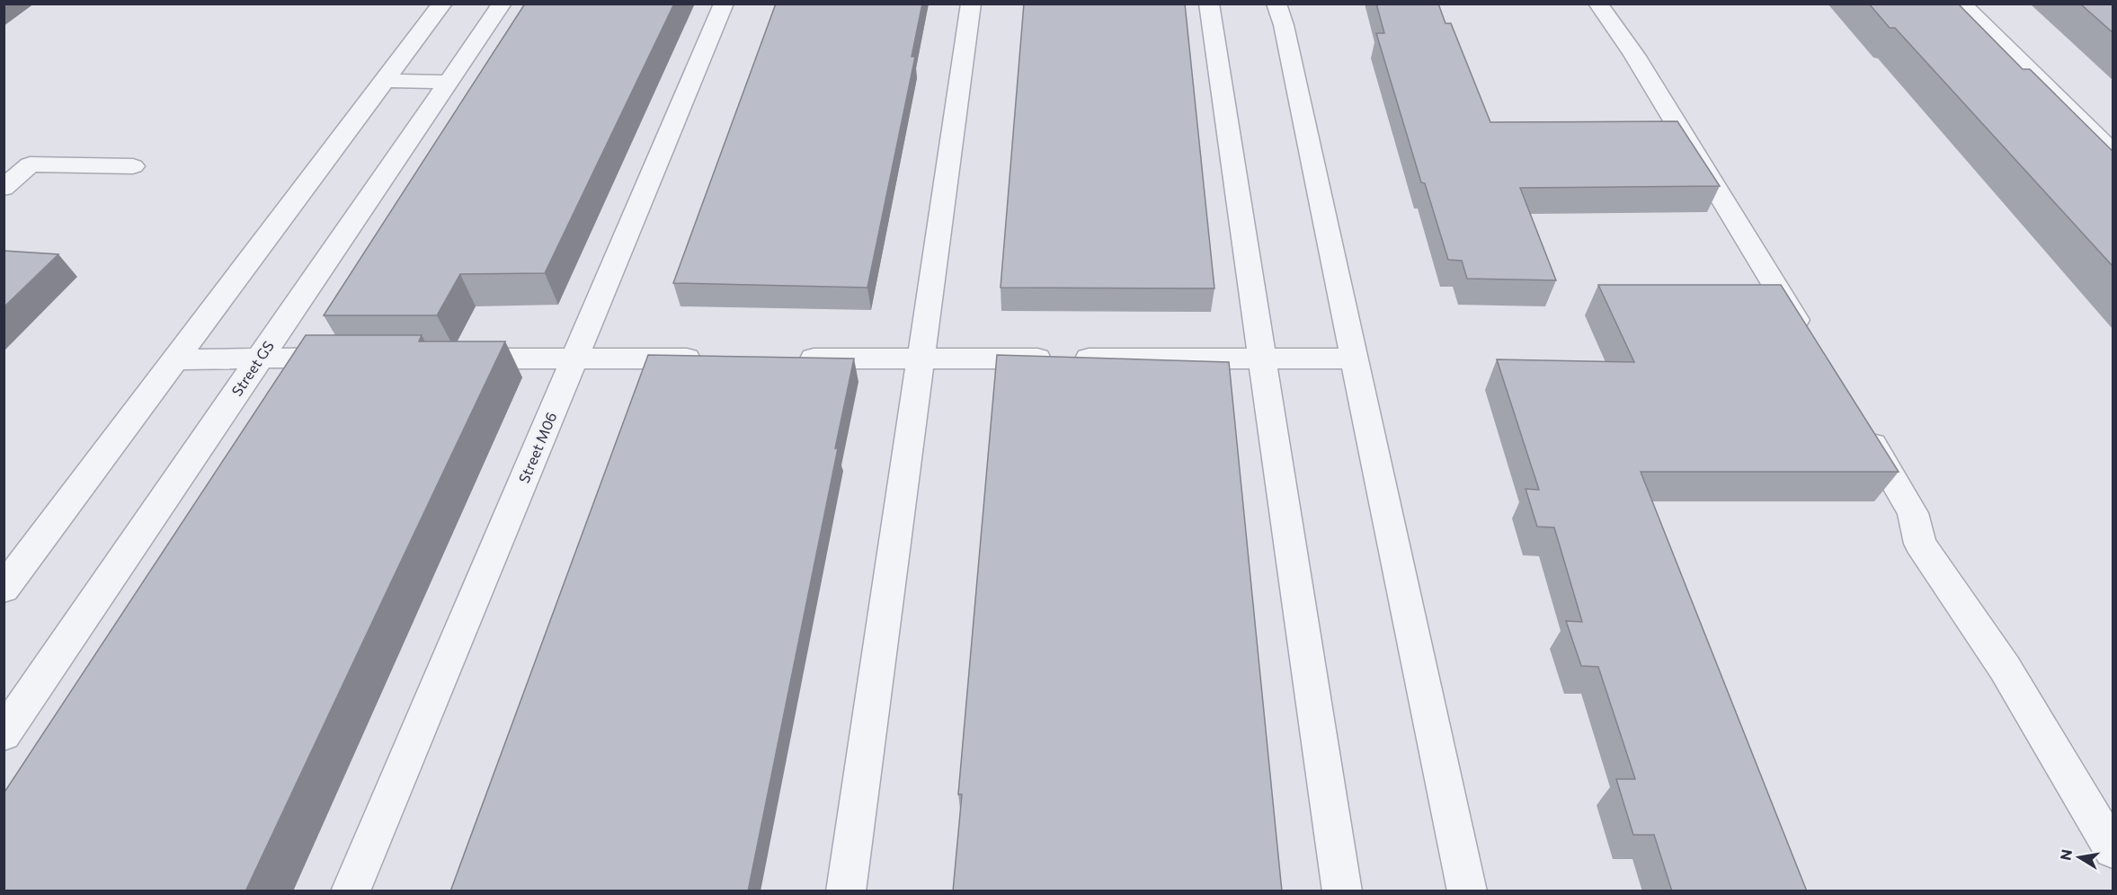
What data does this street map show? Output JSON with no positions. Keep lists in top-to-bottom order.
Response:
{
  "streets": {
    "street": ["Street GS", "Street M06"]
  },
  "north": "left"
}
